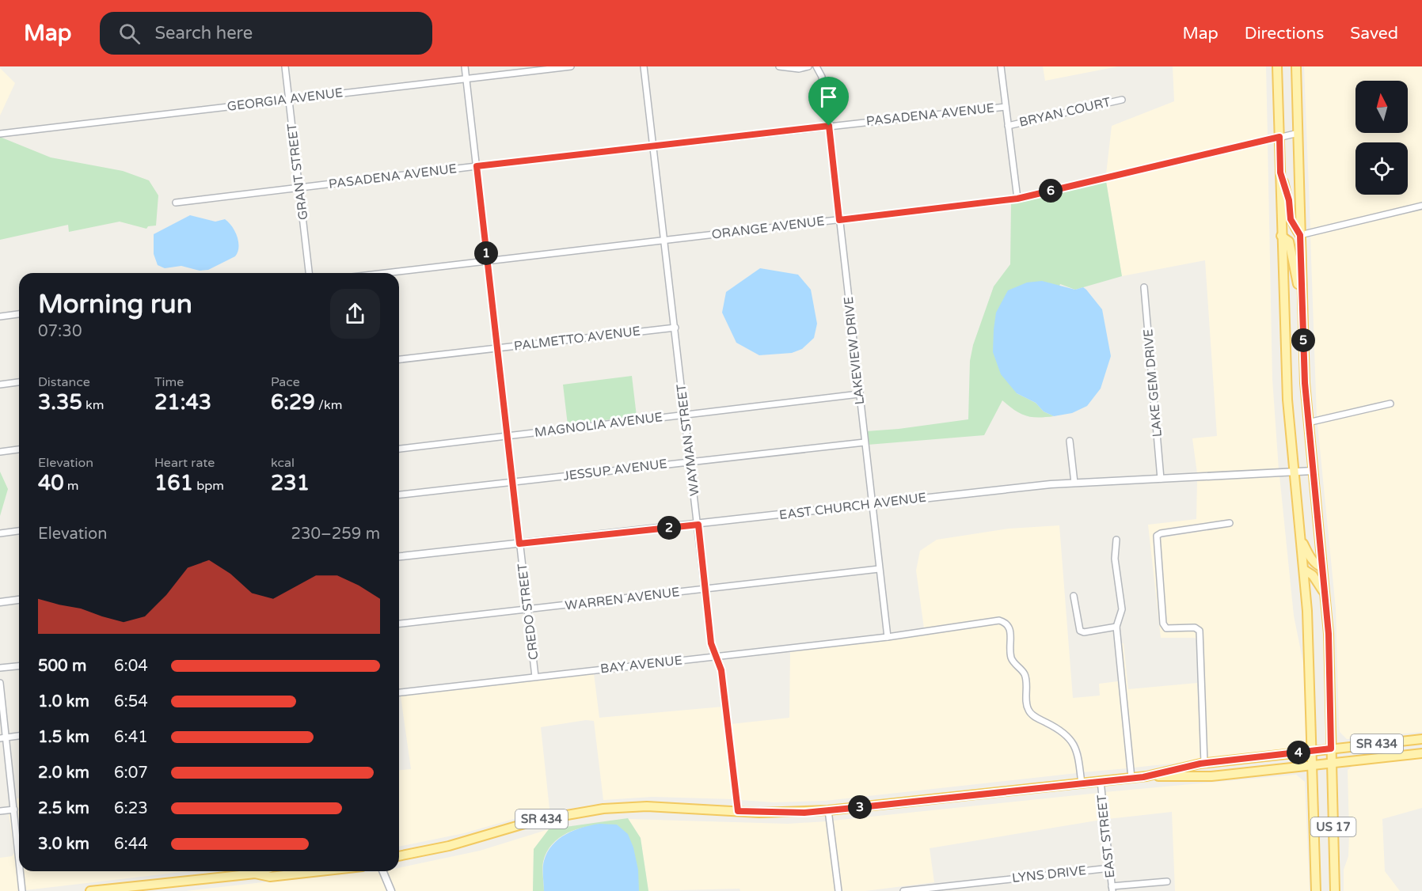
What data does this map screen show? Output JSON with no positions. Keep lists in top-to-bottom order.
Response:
{
  "streets": {
    "main road": ["SR 434", "US 17"],
    "street": [
      "GEORGIA AVENUE",
      "BRYAN COURT",
      "PASADENA AVENUE",
      "GRANT STREET",
      "ORANGE AVENUE",
      "PALMETTO AVENUE",
      "LAKEVIEW DRIVE",
      "LAKE GEM DRIVE",
      "MAGNOLIA AVENUE",
      "WAYMAN STREET",
      "JESSUP AVENUE",
      "EAST CHURCH AVENUE",
      "WARREN AVENUE",
      "CREDO STREET",
      "BAY AVENUE",
      "EAST STREET",
      "LYNS DRIVE"
    ]
  },
  "crossings": [
    ["GEORGIA AVENUE", "GRANT STREET"],
    ["GEORGIA AVENUE", "CREDO STREET"],
    ["PASADENA AVENUE", "GRANT STREET"],
    ["PASADENA AVENUE", "LAKEVIEW DRIVE"],
    ["PASADENA AVENUE", "WAYMAN STREET"],
    ["PASADENA AVENUE", "CREDO STREET"],
    ["ORANGE AVENUE", "LAKEVIEW DRIVE"],
    ["ORANGE AVENUE", "WAYMAN STREET"],
    ["ORANGE AVENUE", "CREDO STREET"],
    ["ORANGE AVENUE", "US 17"],
    ["PALMETTO AVENUE", "WAYMAN STREET"],
    ["PALMETTO AVENUE", "CREDO STREET"],
    ["LAKEVIEW DRIVE", "MAGNOLIA AVENUE"],
    ["LAKEVIEW DRIVE", "JESSUP AVENUE"],
    ["LAKEVIEW DRIVE", "EAST CHURCH AVENUE"],
    ["LAKEVIEW DRIVE", "WARREN AVENUE"],
    ["LAKEVIEW DRIVE", "BAY AVENUE"],
    ["LAKE GEM DRIVE", "EAST CHURCH AVENUE"],
    ["MAGNOLIA AVENUE", "WAYMAN STREET"],
    ["MAGNOLIA AVENUE", "CREDO STREET"],
    ["WAYMAN STREET", "JESSUP AVENUE"],
    ["WAYMAN STREET", "EAST CHURCH AVENUE"],
    ["WAYMAN STREET", "WARREN AVENUE"],
    ["WAYMAN STREET", "BAY AVENUE"],
    ["WAYMAN STREET", "SR 434"],
    ["JESSUP AVENUE", "CREDO STREET"],
    ["EAST CHURCH AVENUE", "CREDO STREET"],
    ["EAST CHURCH AVENUE", "US 17"],
    ["WARREN AVENUE", "CREDO STREET"],
    ["CREDO STREET", "BAY AVENUE"],
    ["BAY AVENUE", "SR 434"],
    ["SR 434", "US 17"],
    ["SR 434", "EAST STREET"],
    ["EAST STREET", "LYNS DRIVE"]
  ],
  "north": "top",
  "page": {
    "header": "Map",
    "search": "Search here",
    "nav": ["Map", "Directions", "Saved"],
    "pins": [
      "6",
      "1",
      "5",
      "2",
      "4",
      "3"
    ],
    "heading": ["Morning run", "07:30"],
    "stats": [
      ["Distance", "3.35 km"],
      ["Time", "21:43"],
      ["Pace", "6:29 /km"],
      ["Elevation", "40 m"],
      ["Heart rate", "161 bpm"],
      ["kcal", "231"]
    ],
    "chart": ["Elevation", "230–259 m"],
    "list": [
      {
        "name": "500 m",
        "note": "6:04"
      },
      {
        "name": "1.0 km",
        "note": "6:54"
      },
      {
        "name": "1.5 km",
        "note": "6:41"
      },
      {
        "name": "2.0 km",
        "note": "6:07"
      },
      {
        "name": "2.5 km",
        "note": "6:23"
      },
      {
        "name": "3.0 km",
        "note": "6:44"
      }
    ]
  }
}
